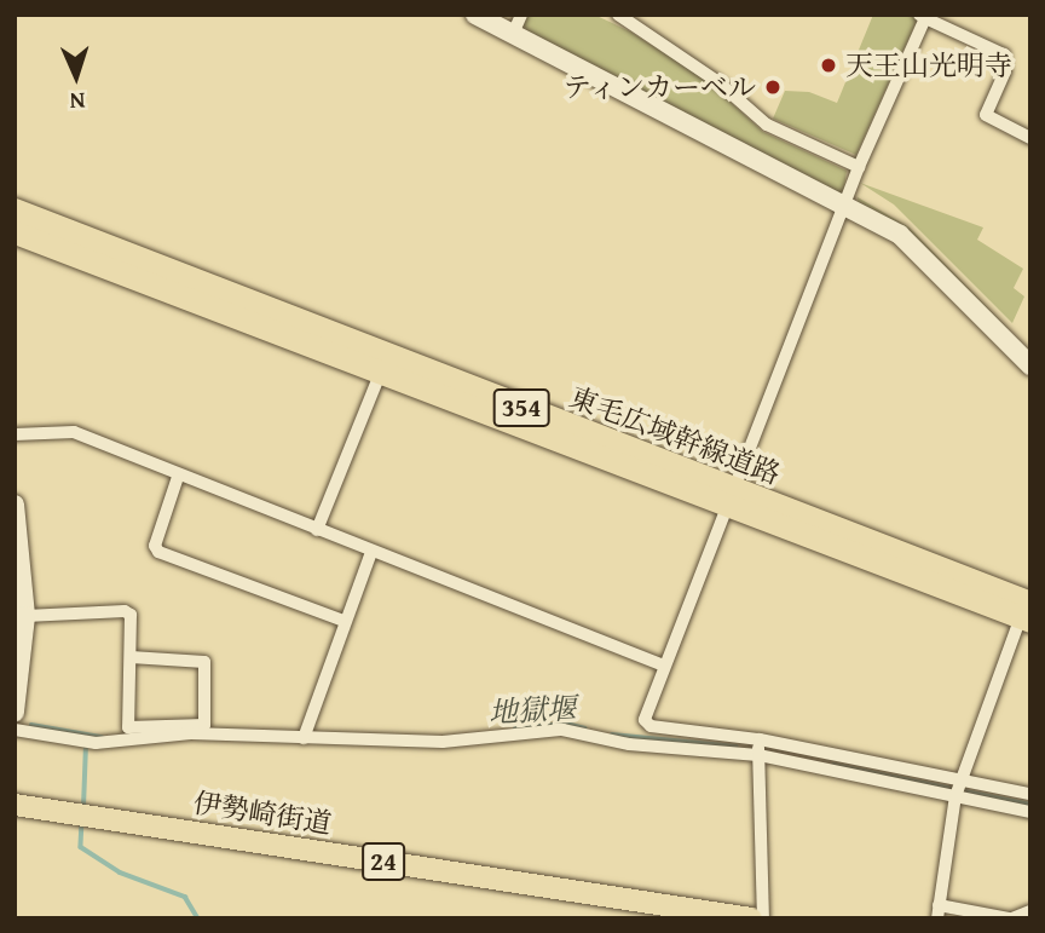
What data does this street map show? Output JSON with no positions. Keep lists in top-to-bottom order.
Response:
{
  "streets": {
    "highway": ["354", "東毛広域幹線道路"],
    "main road": ["伊勢崎街道", "24"]
  },
  "water": ["地獄堰"],
  "places": ["天王山光明寺", "ティンカーベル"],
  "north": "bottom"
}
